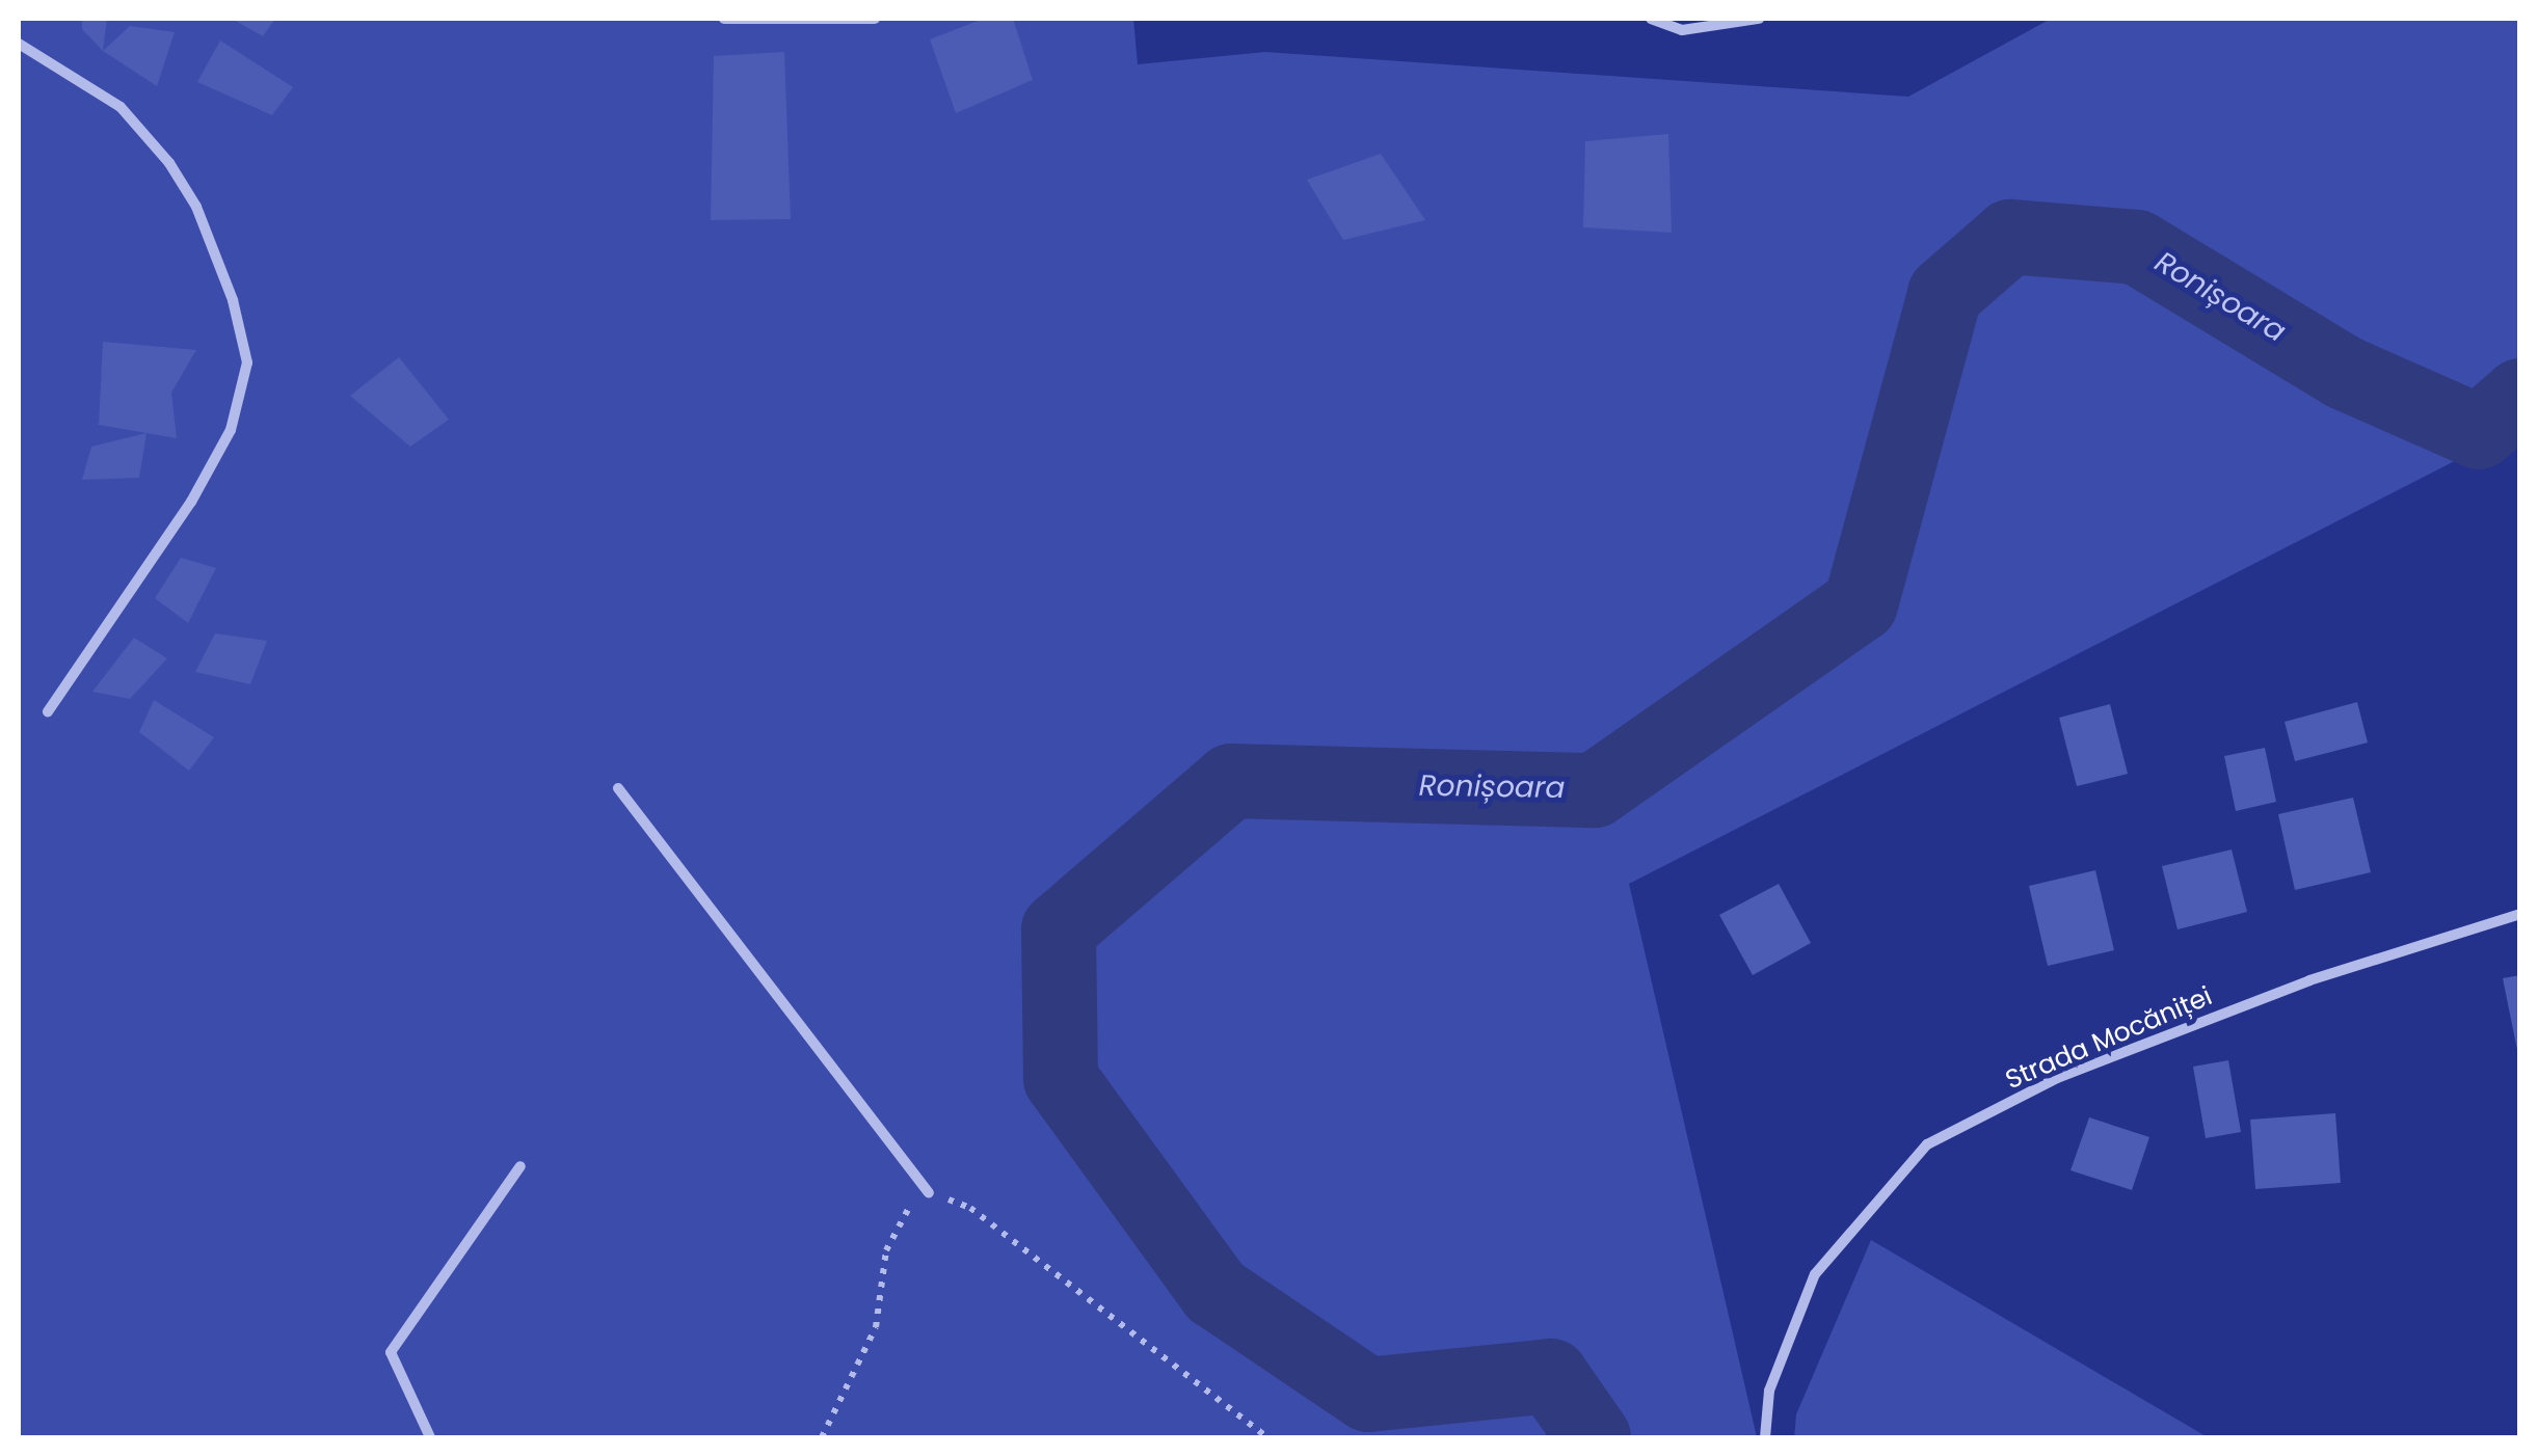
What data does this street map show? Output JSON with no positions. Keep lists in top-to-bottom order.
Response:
{
  "streets": {
    "street": ["Strada Mocăniței"]
  },
  "water": ["Ronișoara"]
}
